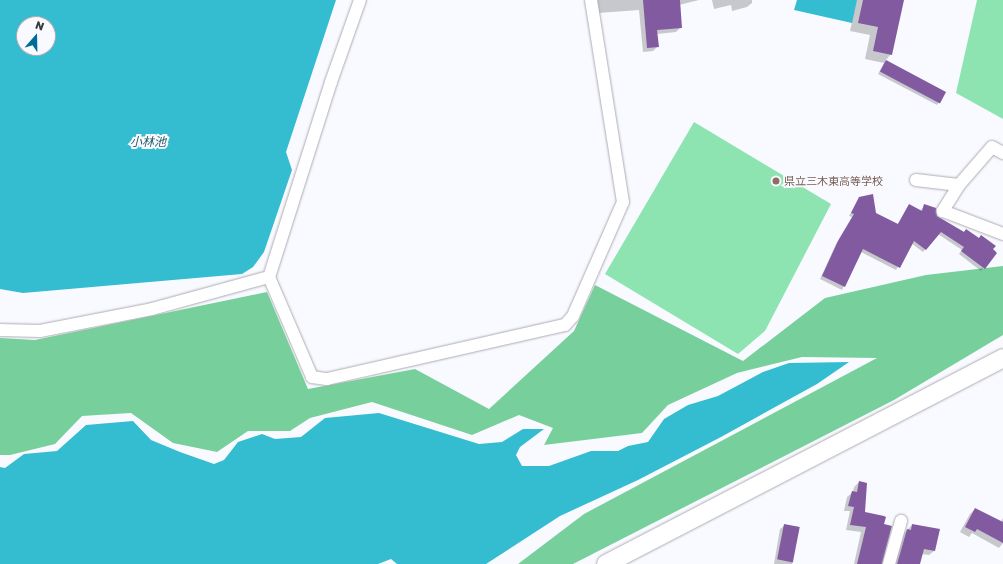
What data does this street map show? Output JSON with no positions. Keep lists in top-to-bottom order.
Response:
{
  "water": ["小林池"],
  "places": ["県立三木東高等学校"],
  "north": "top"
}
